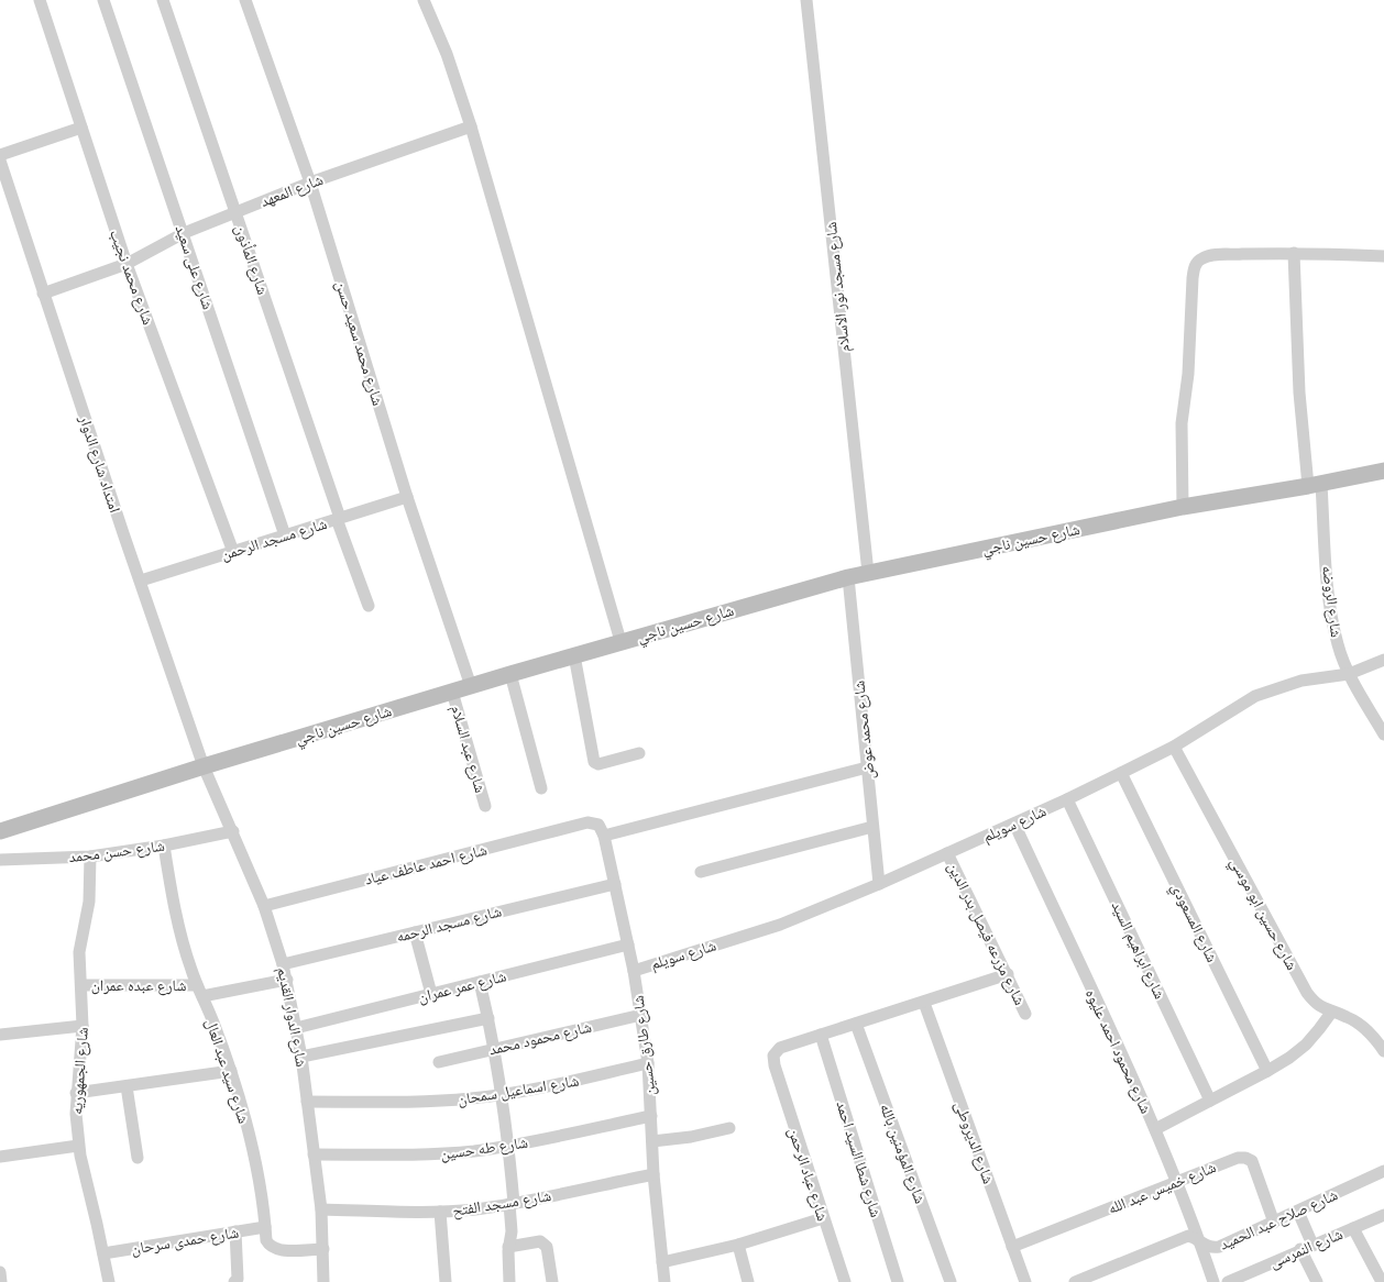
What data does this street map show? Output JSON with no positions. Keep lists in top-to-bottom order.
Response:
{
  "streets": {
    "street": [
      "شارع المعهد",
      "شارع المأذون",
      "شارع على سعيد",
      "شارع محمد نجيب",
      "شارع مسجد نور الاسلام",
      "شارع محمد سعيد حسن",
      "امتداد شارع الدوار",
      "شارع مسجد الرحمن",
      "شارع حسين ناجي",
      "شارع الروضه",
      "شارع محمد عوض",
      "شارع عبد السلام",
      "شارع سويلم",
      "شارع حسن محمد",
      "شارع احمد عاطف عياد",
      "شارع حسين ابو موسي",
      "شارع المسعودي",
      "شارع مسجد الرحمه",
      "شارع مزرعه فيصل بدر الدين",
      "شارع ابراهيم السيد",
      "شارع عبده عمران",
      "شارع عمر عمران",
      "شارع الدوار القديم",
      "شارع محمود محمد",
      "شارع طارق حسين",
      "شارع محمود احمد عليوه",
      "شارع الجمهوريه",
      "شارع سيد عبد العال",
      "شارع اسماعيل سمحان",
      "شارع الديروطى",
      "شارع طه حسين",
      "شارع المؤمنين بالله",
      "شارع شطا السيد احمد",
      "شارع عباد الرحمن",
      "شارع خميس عبد الله",
      "شارع مسجد الفتح",
      "شارع صلاح عبد الحميد",
      "شارع حمدى سرحان",
      "شارع النمرسى"
    ]
  },
  "crossings": [
    ["شارع المعهد", "شارع المأذون"],
    ["شارع المعهد", "شارع على سعيد"],
    ["شارع المعهد", "شارع محمد نجيب"],
    ["شارع المعهد", "شارع محمد سعيد حسن"],
    ["شارع المعهد", "امتداد شارع الدوار"],
    ["شارع المأذون", "شارع مسجد الرحمن"],
    ["شارع على سعيد", "شارع مسجد الرحمن"],
    ["شارع محمد نجيب", "شارع مسجد الرحمن"],
    ["شارع مسجد نور الاسلام", "شارع حسين ناجي"],
    ["شارع محمد سعيد حسن", "شارع مسجد الرحمن"],
    ["شارع محمد سعيد حسن", "شارع حسين ناجي"],
    ["امتداد شارع الدوار", "شارع مسجد الرحمن"],
    ["امتداد شارع الدوار", "شارع حسين ناجي"],
    ["امتداد شارع الدوار", "شارع الدوار القديم"],
    ["شارع حسين ناجي", "شارع الروضه"],
    ["شارع حسين ناجي", "شارع محمد عوض"],
    ["شارع حسين ناجي", "شارع عبد السلام"],
    ["شارع حسين ناجي", "شارع الدوار القديم"],
    ["شارع الروضه", "شارع سويلم"],
    ["شارع محمد عوض", "شارع سويلم"],
    ["شارع سويلم", "شارع حسين ابو موسي"],
    ["شارع سويلم", "شارع المسعودي"],
    ["شارع سويلم", "شارع مزرعه فيصل بدر الدين"],
    ["شارع سويلم", "شارع ابراهيم السيد"],
    ["شارع سويلم", "شارع طارق حسين"],
    ["شارع سويلم", "شارع محمود احمد عليوه"],
    ["شارع حسن محمد", "شارع الدوار القديم"],
    ["شارع حسن محمد", "شارع الجمهوريه"],
    ["شارع حسن محمد", "شارع سيد عبد العال"],
    ["شارع احمد عاطف عياد", "شارع الدوار القديم"],
    ["شارع احمد عاطف عياد", "شارع طارق حسين"],
    ["شارع مسجد الرحمه", "شارع الدوار القديم"],
    ["شارع مسجد الرحمه", "شارع طارق حسين"],
    ["شارع عبده عمران", "شارع الجمهوريه"],
    ["شارع عبده عمران", "شارع سيد عبد العال"],
    ["شارع عمر عمران", "شارع الدوار القديم"],
    ["شارع عمر عمران", "شارع طارق حسين"],
    ["شارع الدوار القديم", "شارع سيد عبد العال"],
    ["شارع الدوار القديم", "شارع اسماعيل سمحان"],
    ["شارع الدوار القديم", "شارع طه حسين"],
    ["شارع الدوار القديم", "شارع مسجد الفتح"],
    ["شارع محمود محمد", "شارع طارق حسين"],
    ["شارع طارق حسين", "شارع اسماعيل سمحان"],
    ["شارع طارق حسين", "شارع طه حسين"],
    ["شارع طارق حسين", "شارع مسجد الفتح"],
    ["شارع محمود احمد عليوه", "شارع خميس عبد الله"],
    ["شارع محمود احمد عليوه", "شارع صلاح عبد الحميد"],
    ["شارع الجمهوريه", "شارع حمدى سرحان"],
    ["شارع سيد عبد العال", "شارع حمدى سرحان"],
    ["شارع الديروطى", "شارع خميس عبد الله"],
    ["شارع شطا السيد احمد", "شارع عباد الرحمن"],
    ["شارع خميس عبد الله", "شارع صلاح عبد الحميد"]
  ]
}
